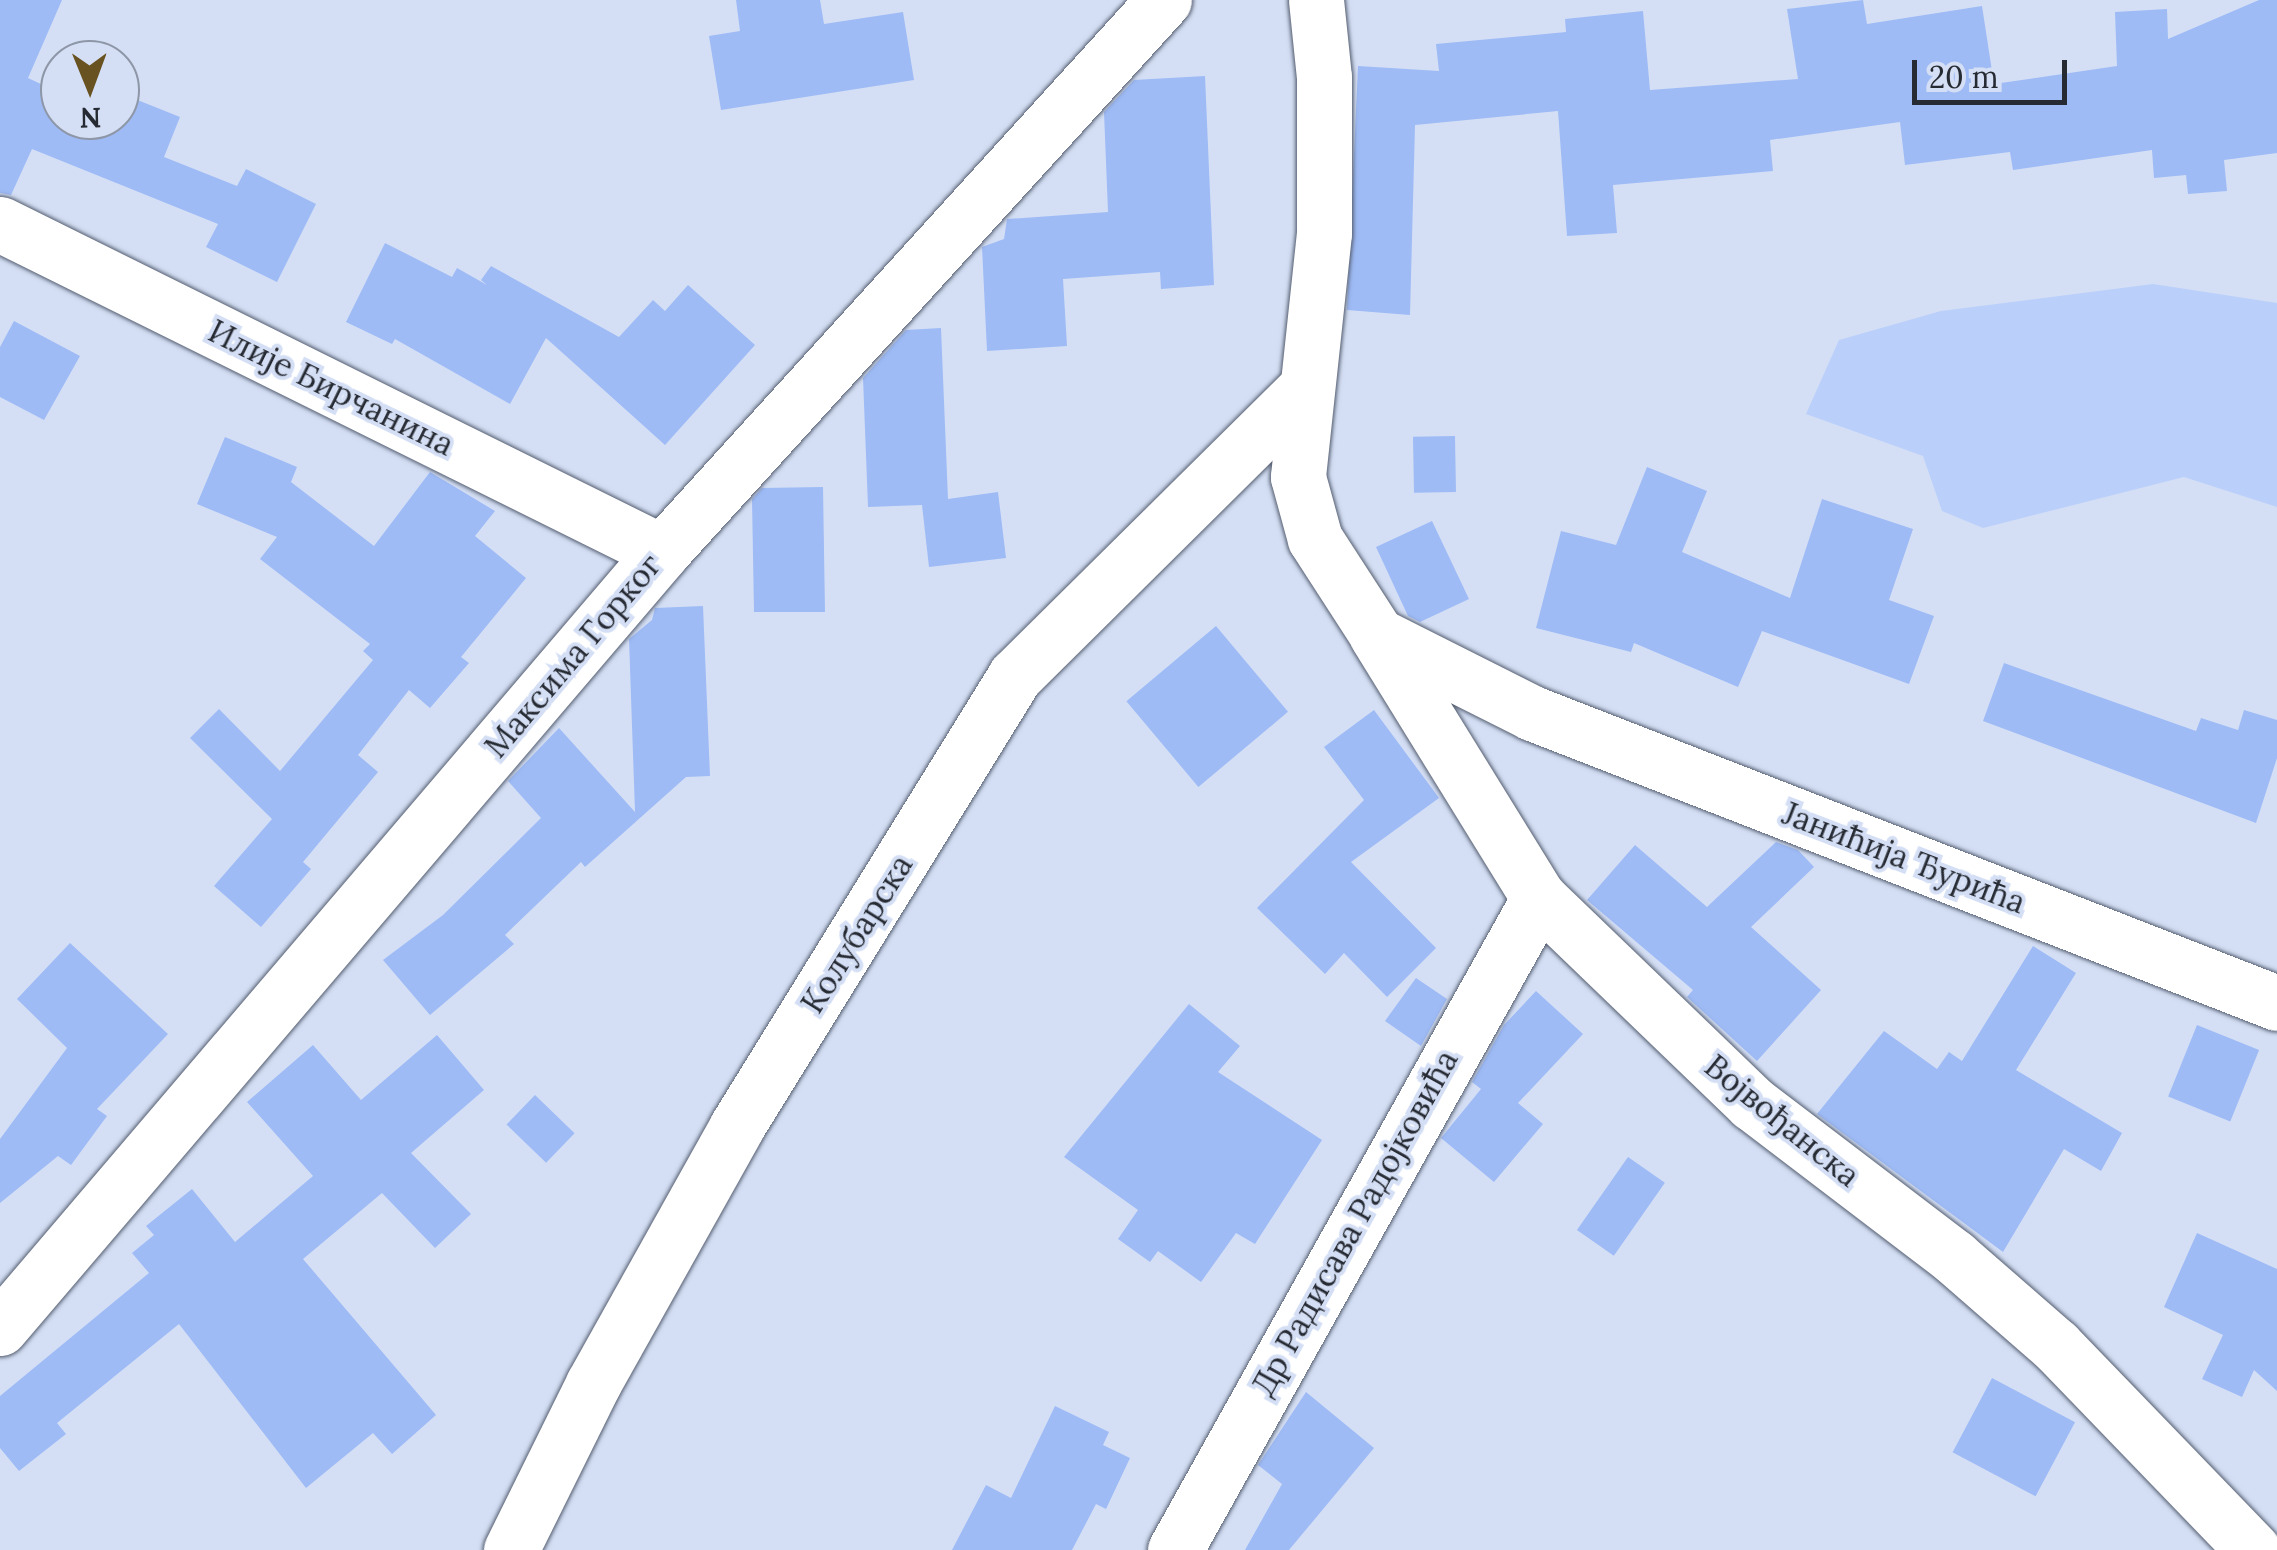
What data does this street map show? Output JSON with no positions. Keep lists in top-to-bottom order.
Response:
{
  "streets": {
    "street": [
      "Илије Бирчанина",
      "Максима Горког",
      "Јанићија Ђурића",
      "Колубарска",
      "Војвођанска",
      "Др Радисава Радојковића"
    ]
  },
  "crossings": [
    ["Илије Бирчанина", "Максима Горког"],
    ["Јанићија Ђурића", "Војвођанска"],
    ["Војвођанска", "Др Радисава Радојковића"]
  ],
  "scale_bar": "20 m",
  "north": "bottom"
}
